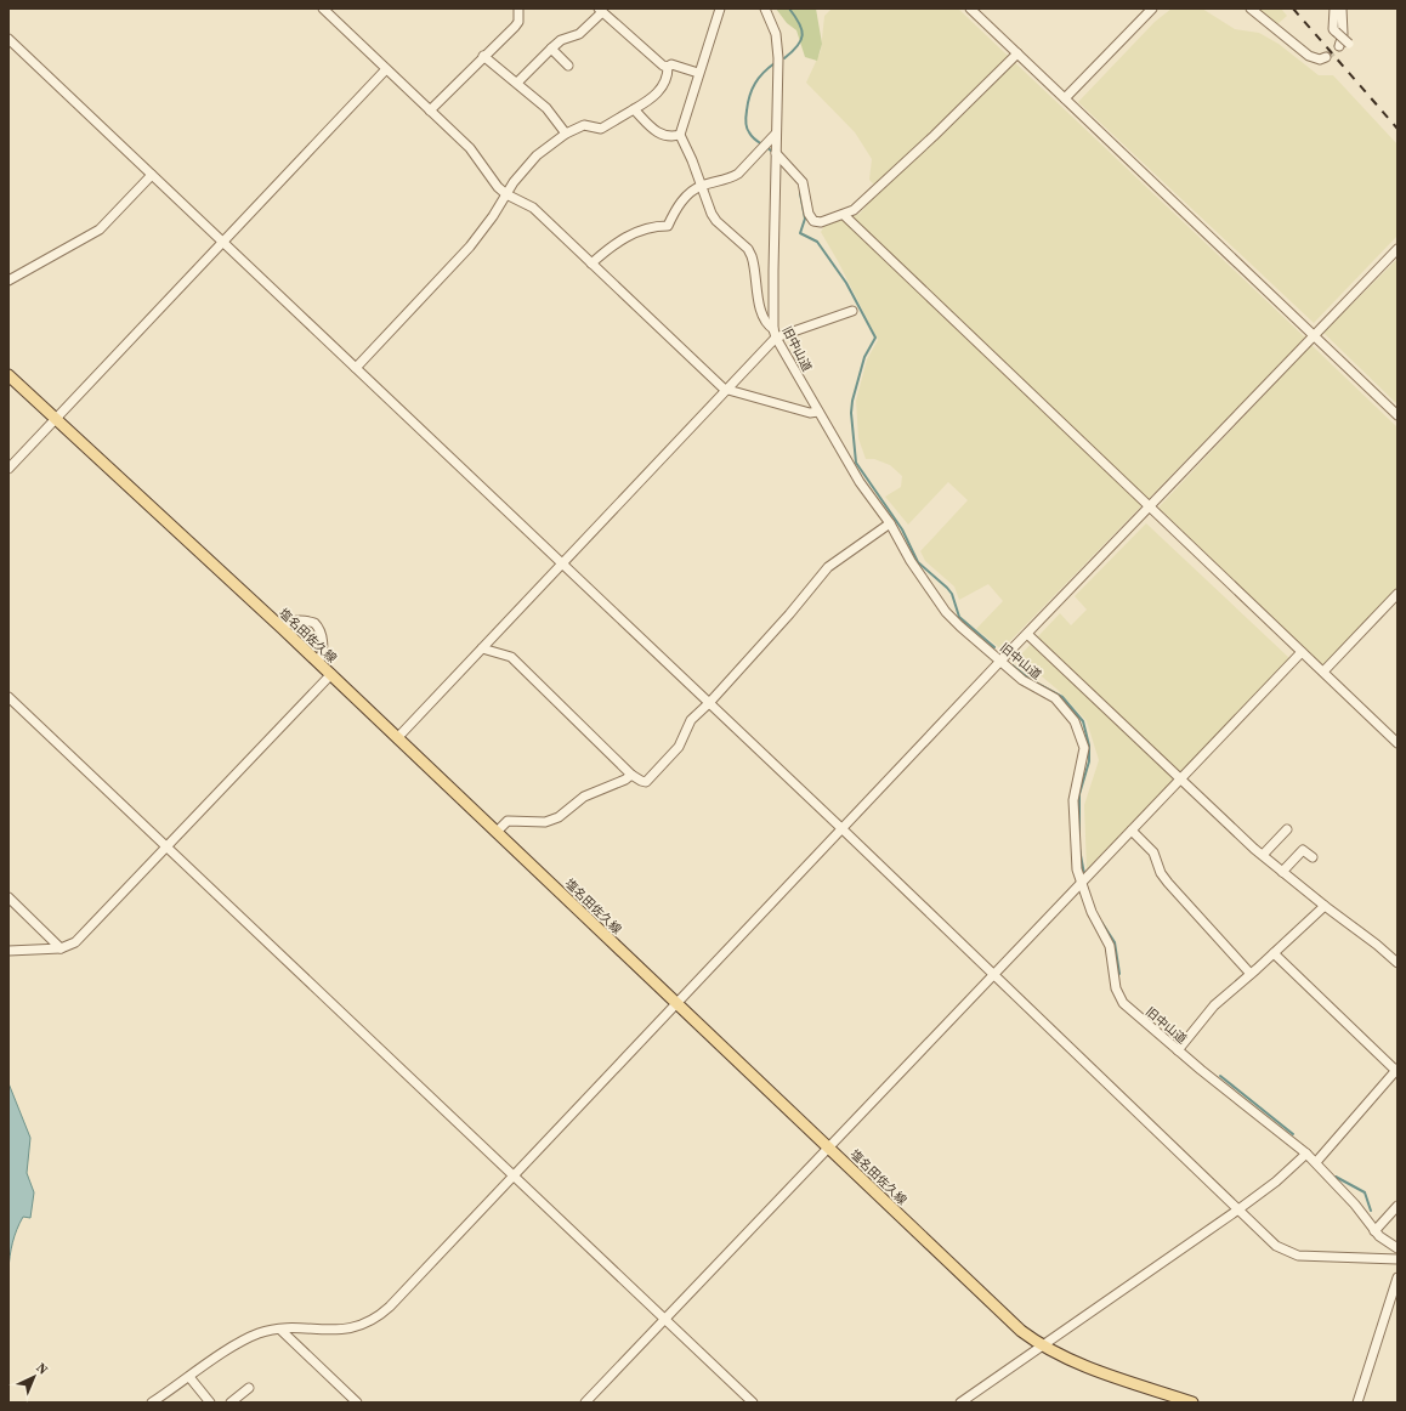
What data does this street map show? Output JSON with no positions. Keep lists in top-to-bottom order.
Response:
{
  "streets": {
    "main road": ["塩名田佐久線"],
    "street": ["旧中山道"]
  },
  "north": "top right"
}
